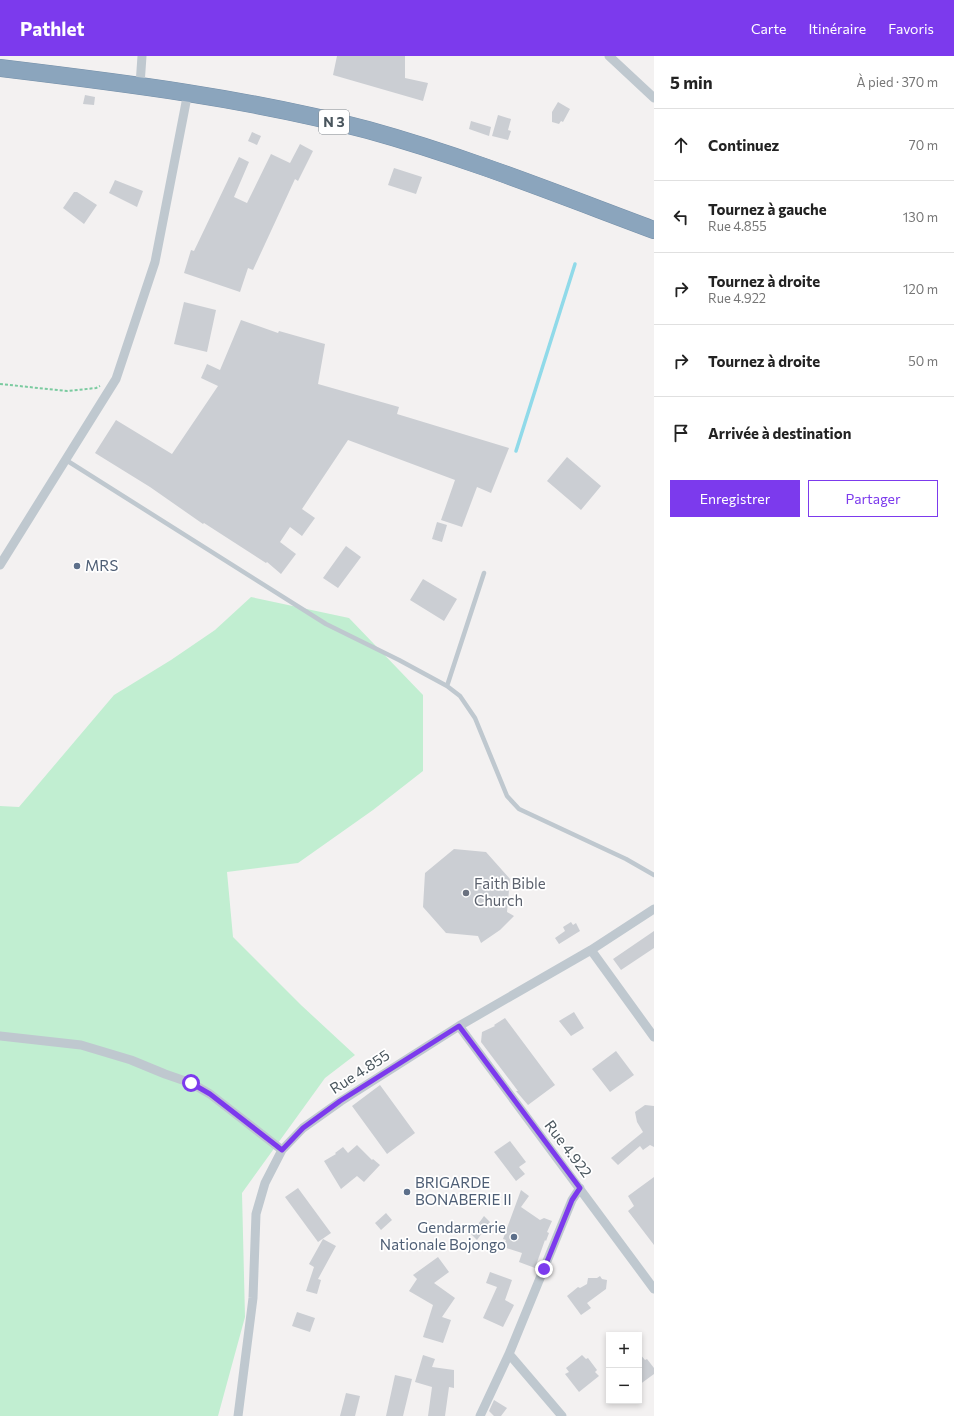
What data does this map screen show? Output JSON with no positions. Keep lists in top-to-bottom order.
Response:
{
  "streets": {
    "highway": ["N 3"],
    "street": ["Rue 4.855", "Rue 4.922"]
  },
  "crossings": [
    ["Rue 4.855", "Rue 4.922"]
  ],
  "places": [
    "MRS",
    "Faith Bible Church",
    "BRIGARDE BONABERIE II",
    "Gendarmerie Nationale Bojongo"
  ],
  "page": {
    "header": "Pathlet",
    "nav": ["Carte", "Itinéraire", "Favoris"],
    "heading": ["5 min", "À pied · 370 m"],
    "list": [
      ["Continuez", "70 m"],
      ["Tournez à gauche", "Rue 4.855", "130 m"],
      ["Tournez à droite", "Rue 4.922", "120 m"],
      ["Tournez à droite", "50 m"],
      "Arrivée à destination"
    ],
    "buttons": ["Enregistrer", "Partager"],
    "map_buttons": ["+", "−"]
  }
}
